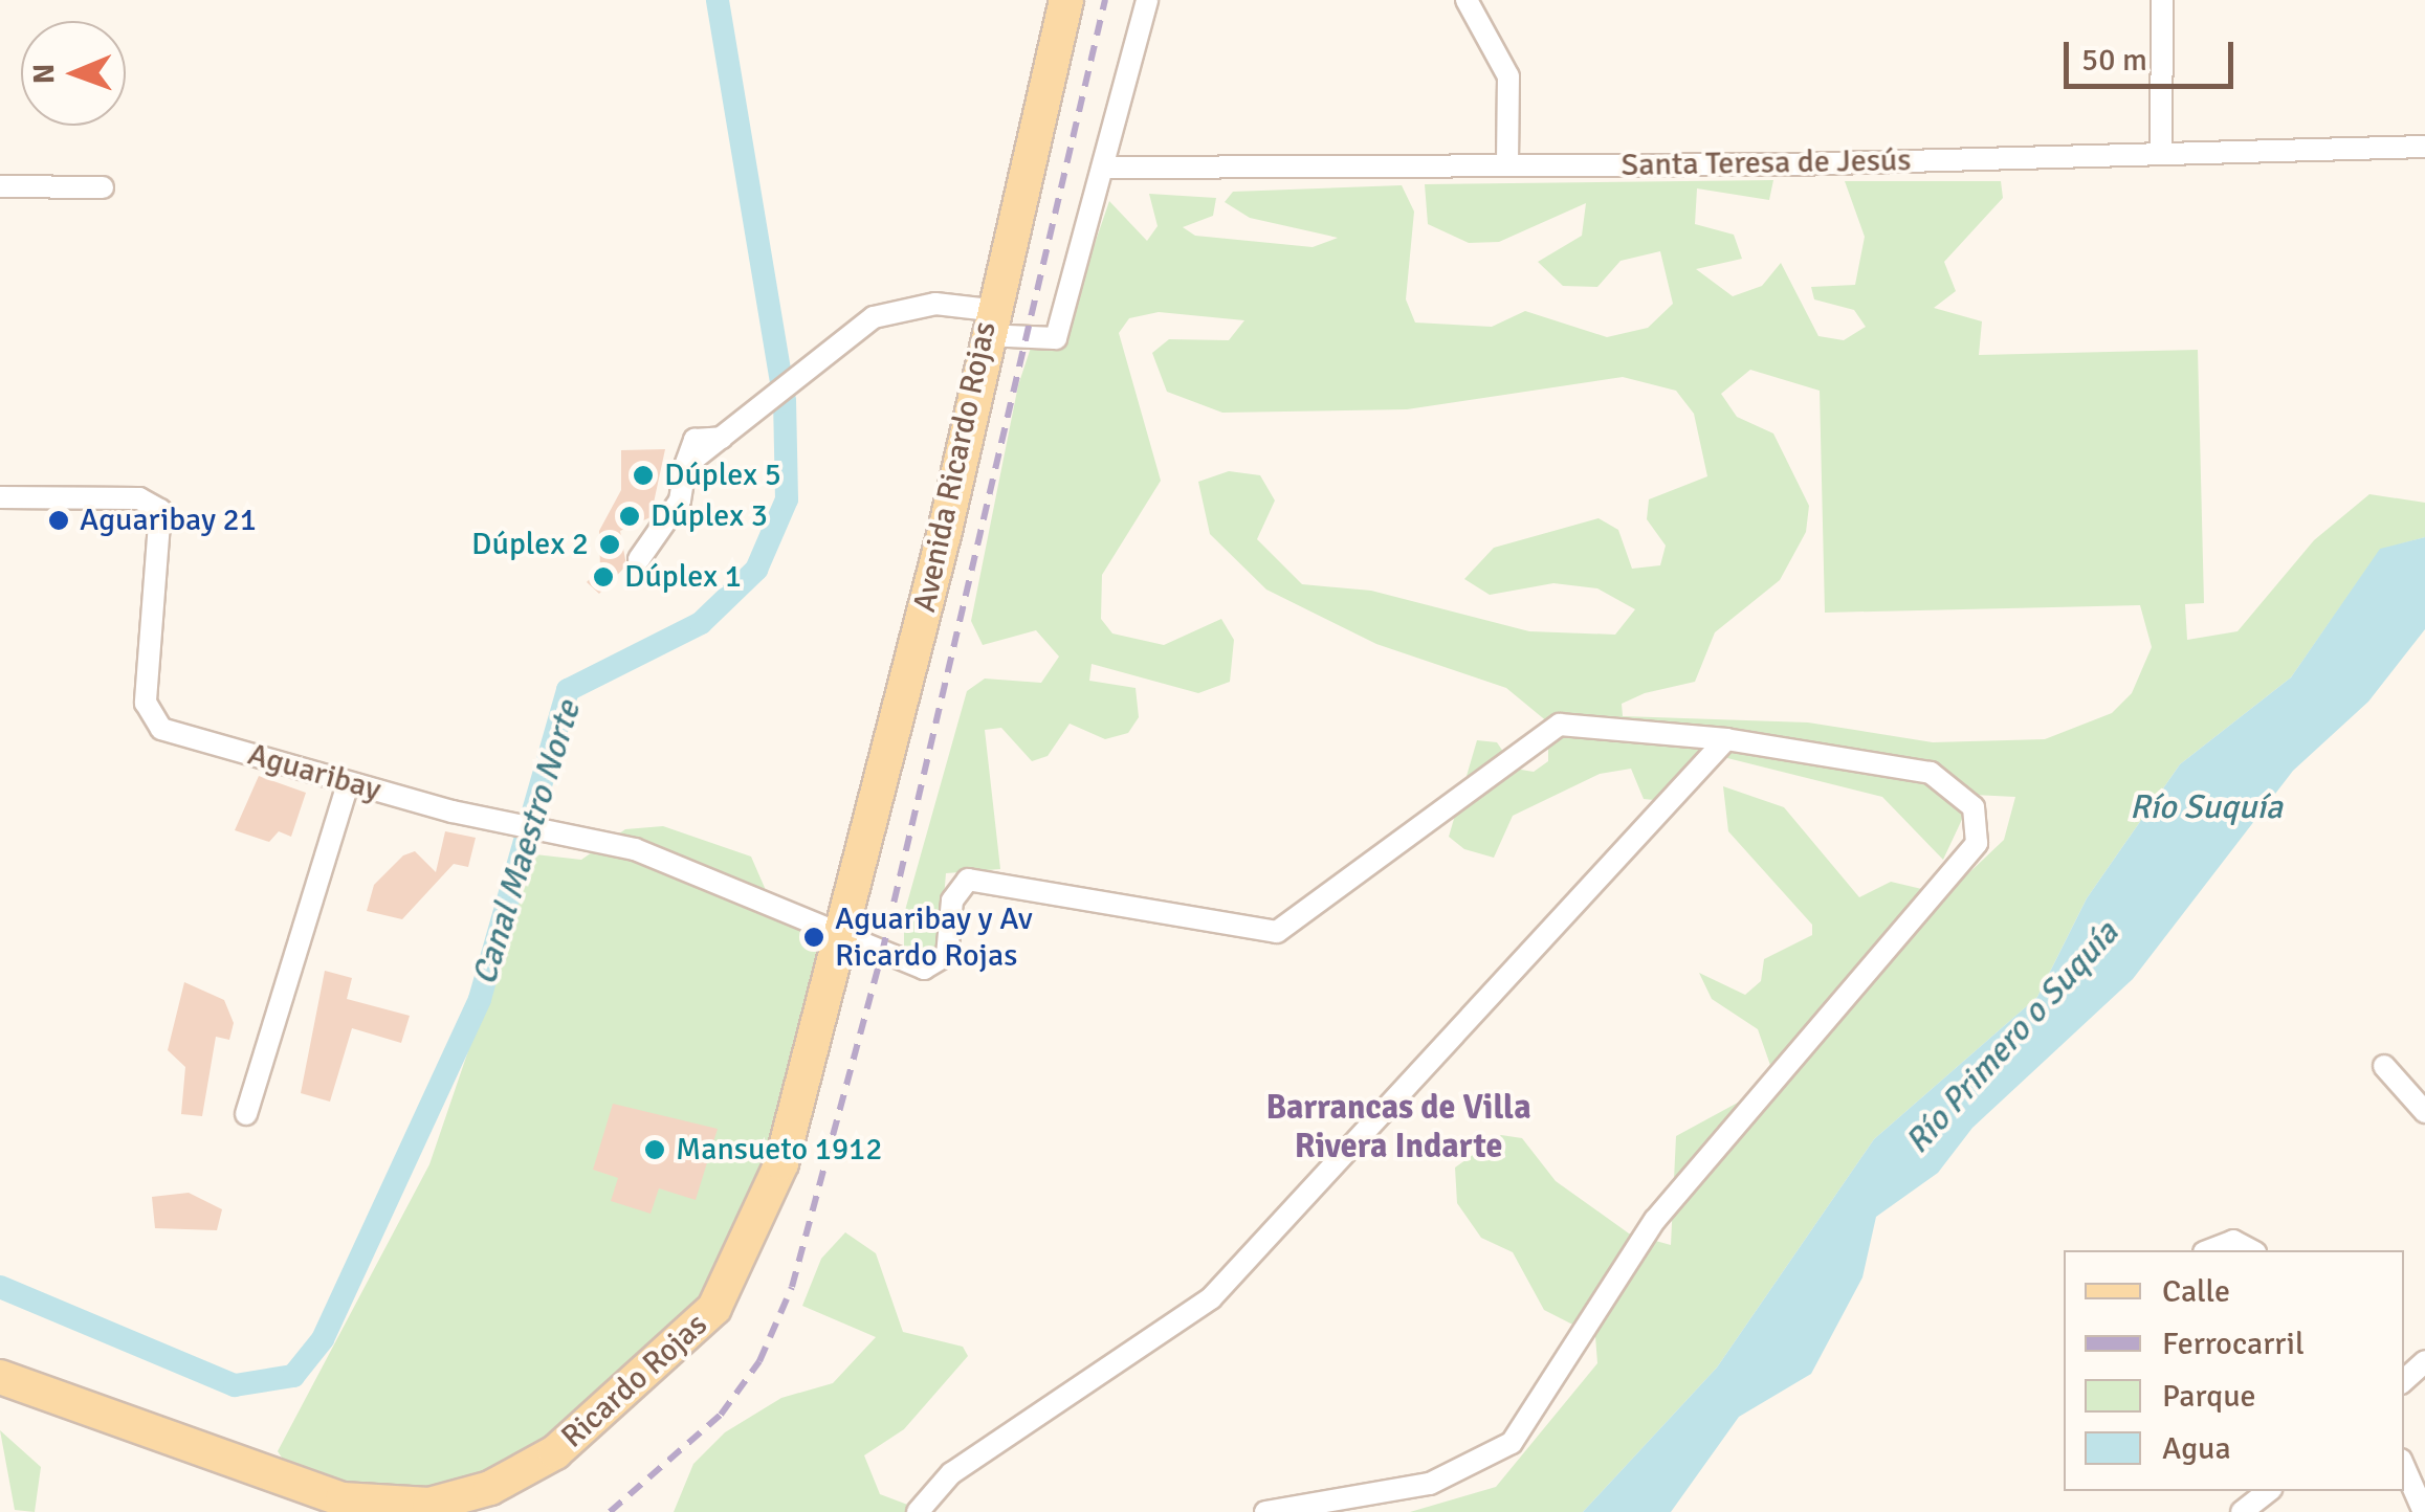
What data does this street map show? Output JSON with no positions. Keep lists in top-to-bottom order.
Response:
{
  "streets": {
    "main road": ["Avenida Ricardo Rojas", "Ricardo Rojas"],
    "street": ["Santa Teresa de Jesús", "Aguaribay"]
  },
  "crossings": [
    ["Avenida Ricardo Rojas", "Aguaribay"],
    ["Avenida Ricardo Rojas", "Ricardo Rojas"],
    ["Aguaribay", "Ricardo Rojas"]
  ],
  "districts": ["Barrancas de Villa Rivera Indarte"],
  "water": ["Río Suquía", "Canal Maestro Norte", "Río Primero o Suquía"],
  "places": [
    "Dúplex 5",
    "Dúplex 3",
    "Aguaribay 21",
    "Dúplex 2",
    "Dúplex 1",
    "Aguaribay y Av Ricardo Rojas",
    "Mansueto 1912"
  ],
  "legend": [
    "Calle",
    "Ferrocarril",
    "Parque",
    "Agua"
  ],
  "scale_bar": "50 m",
  "north": "left"
}
